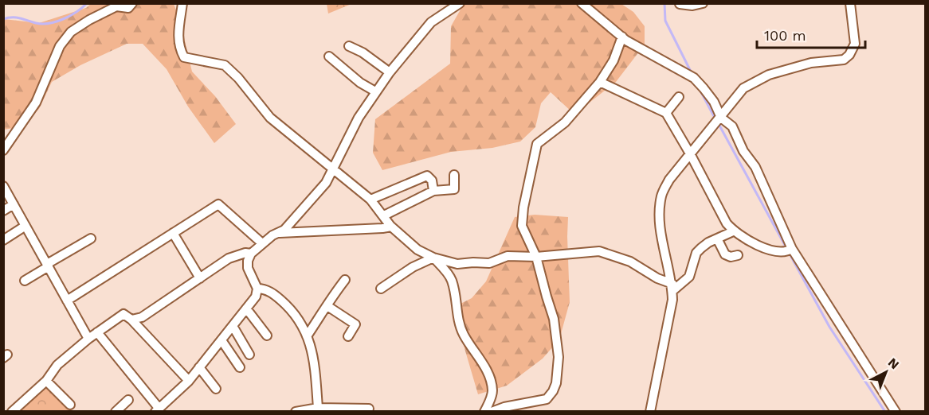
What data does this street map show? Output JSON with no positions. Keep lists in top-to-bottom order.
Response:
{
  "scale_bar": "100 m",
  "north": "top right"
}
